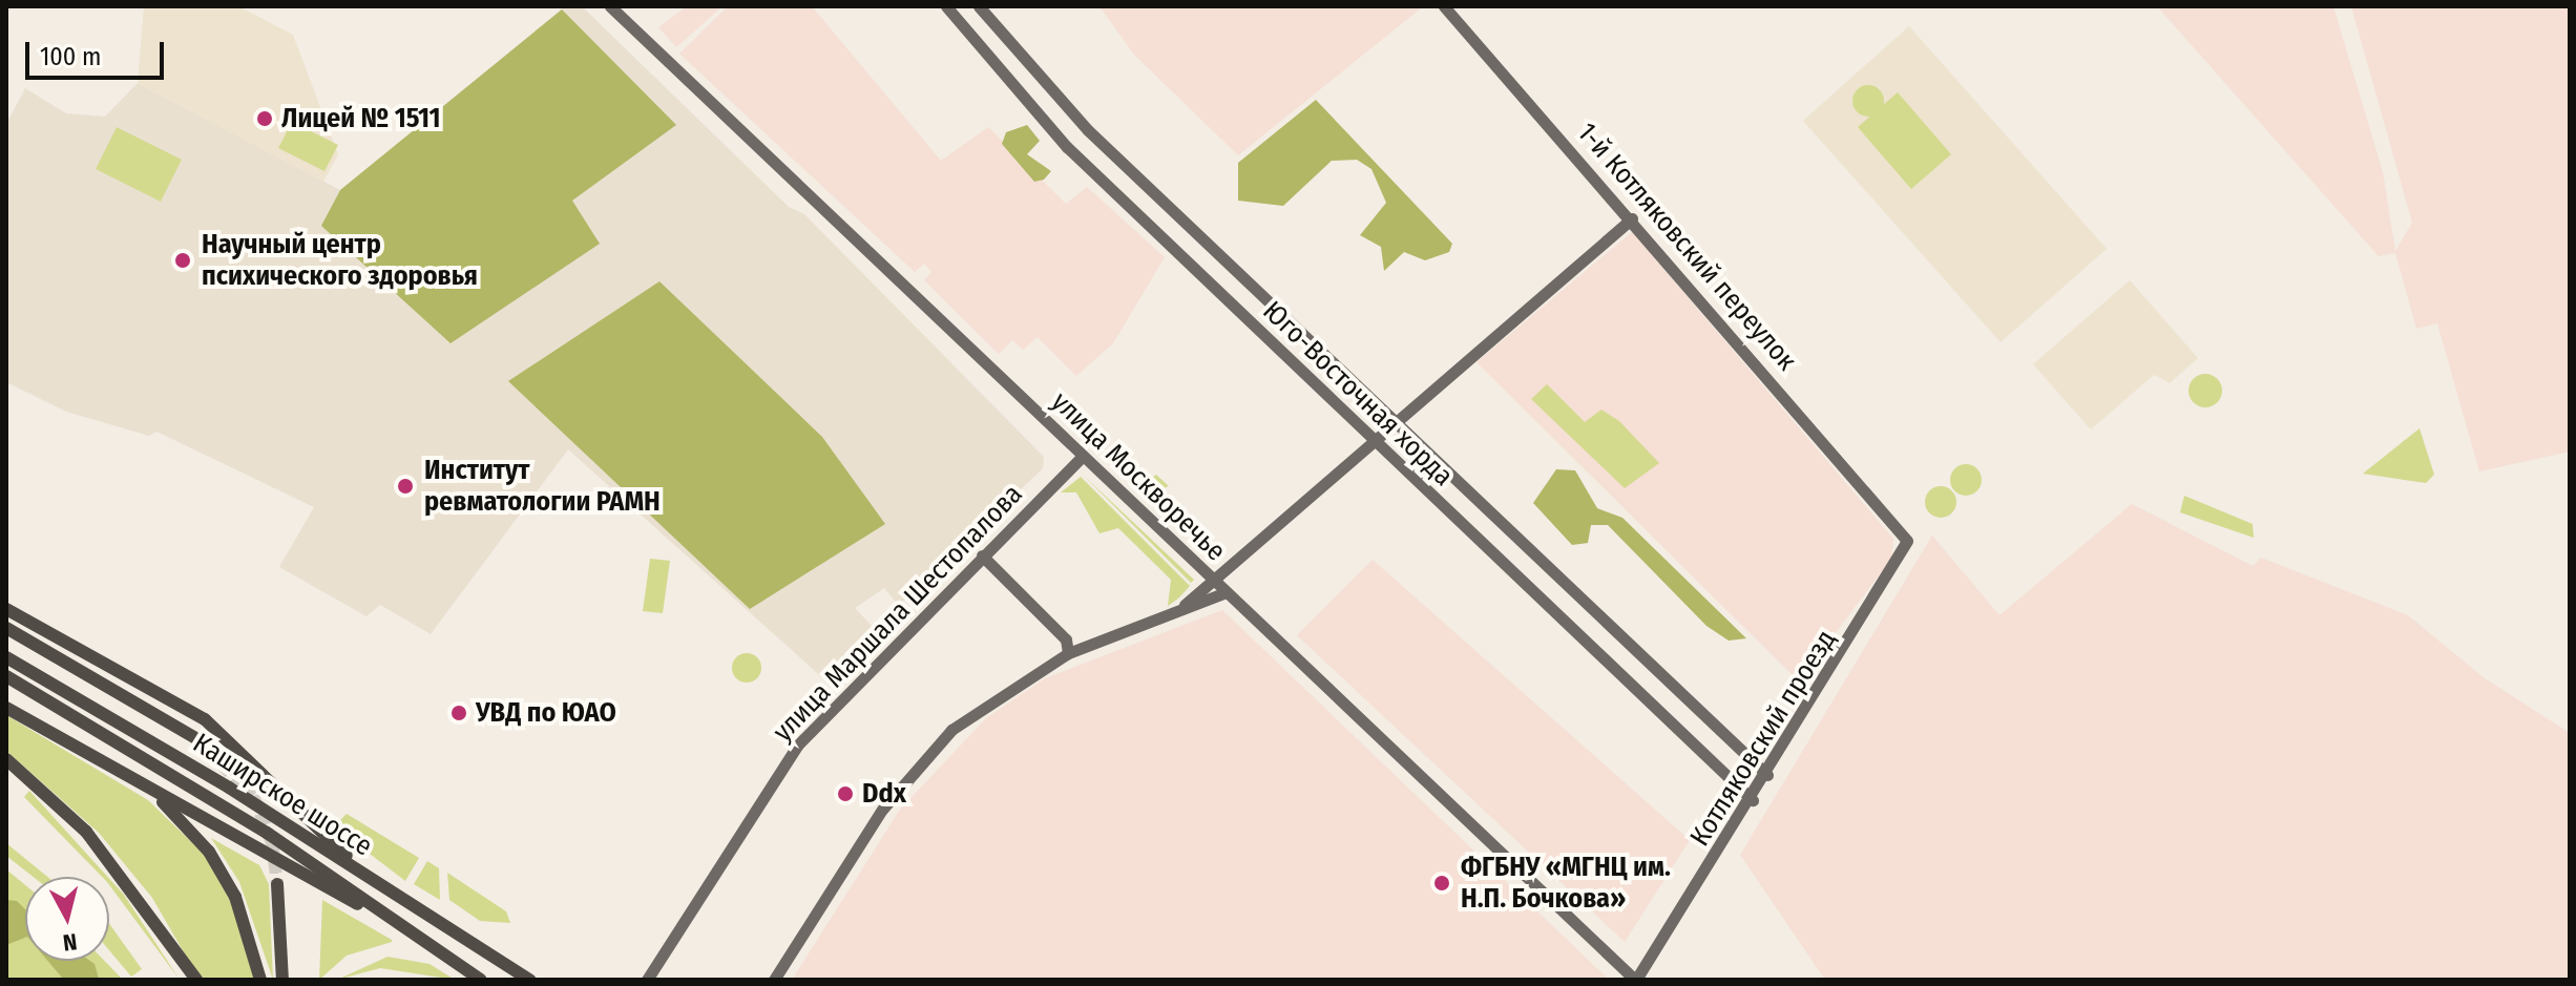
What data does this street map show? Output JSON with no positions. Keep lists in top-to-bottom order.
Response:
{
  "streets": {
    "main road": [
      "1-й Котляковский переулок",
      "Юго-Восточная хорда",
      "улица Москворечье",
      "улица Маршала Шестопалова",
      "Котляковский проезд",
      "Каширское шоссе"
    ]
  },
  "crossings": [
    ["1-й Котляковский переулок", "Котляковский проезд"],
    ["Юго-Восточная хорда", "Котляковский проезд"],
    ["улица Москворечье", "улица Маршала Шестопалова"],
    ["улица Москворечье", "Котляковский проезд"]
  ],
  "places": [
    "Лицей № 1511",
    "Научный центр психического здоровья",
    "Институт ревматологии РАМН",
    "УВД по ЮАО",
    "Ddx",
    "ФГБНУ «МГНЦ им. Н.П. Бочкова»"
  ],
  "scale_bar": "100 m",
  "north": "bottom"
}
